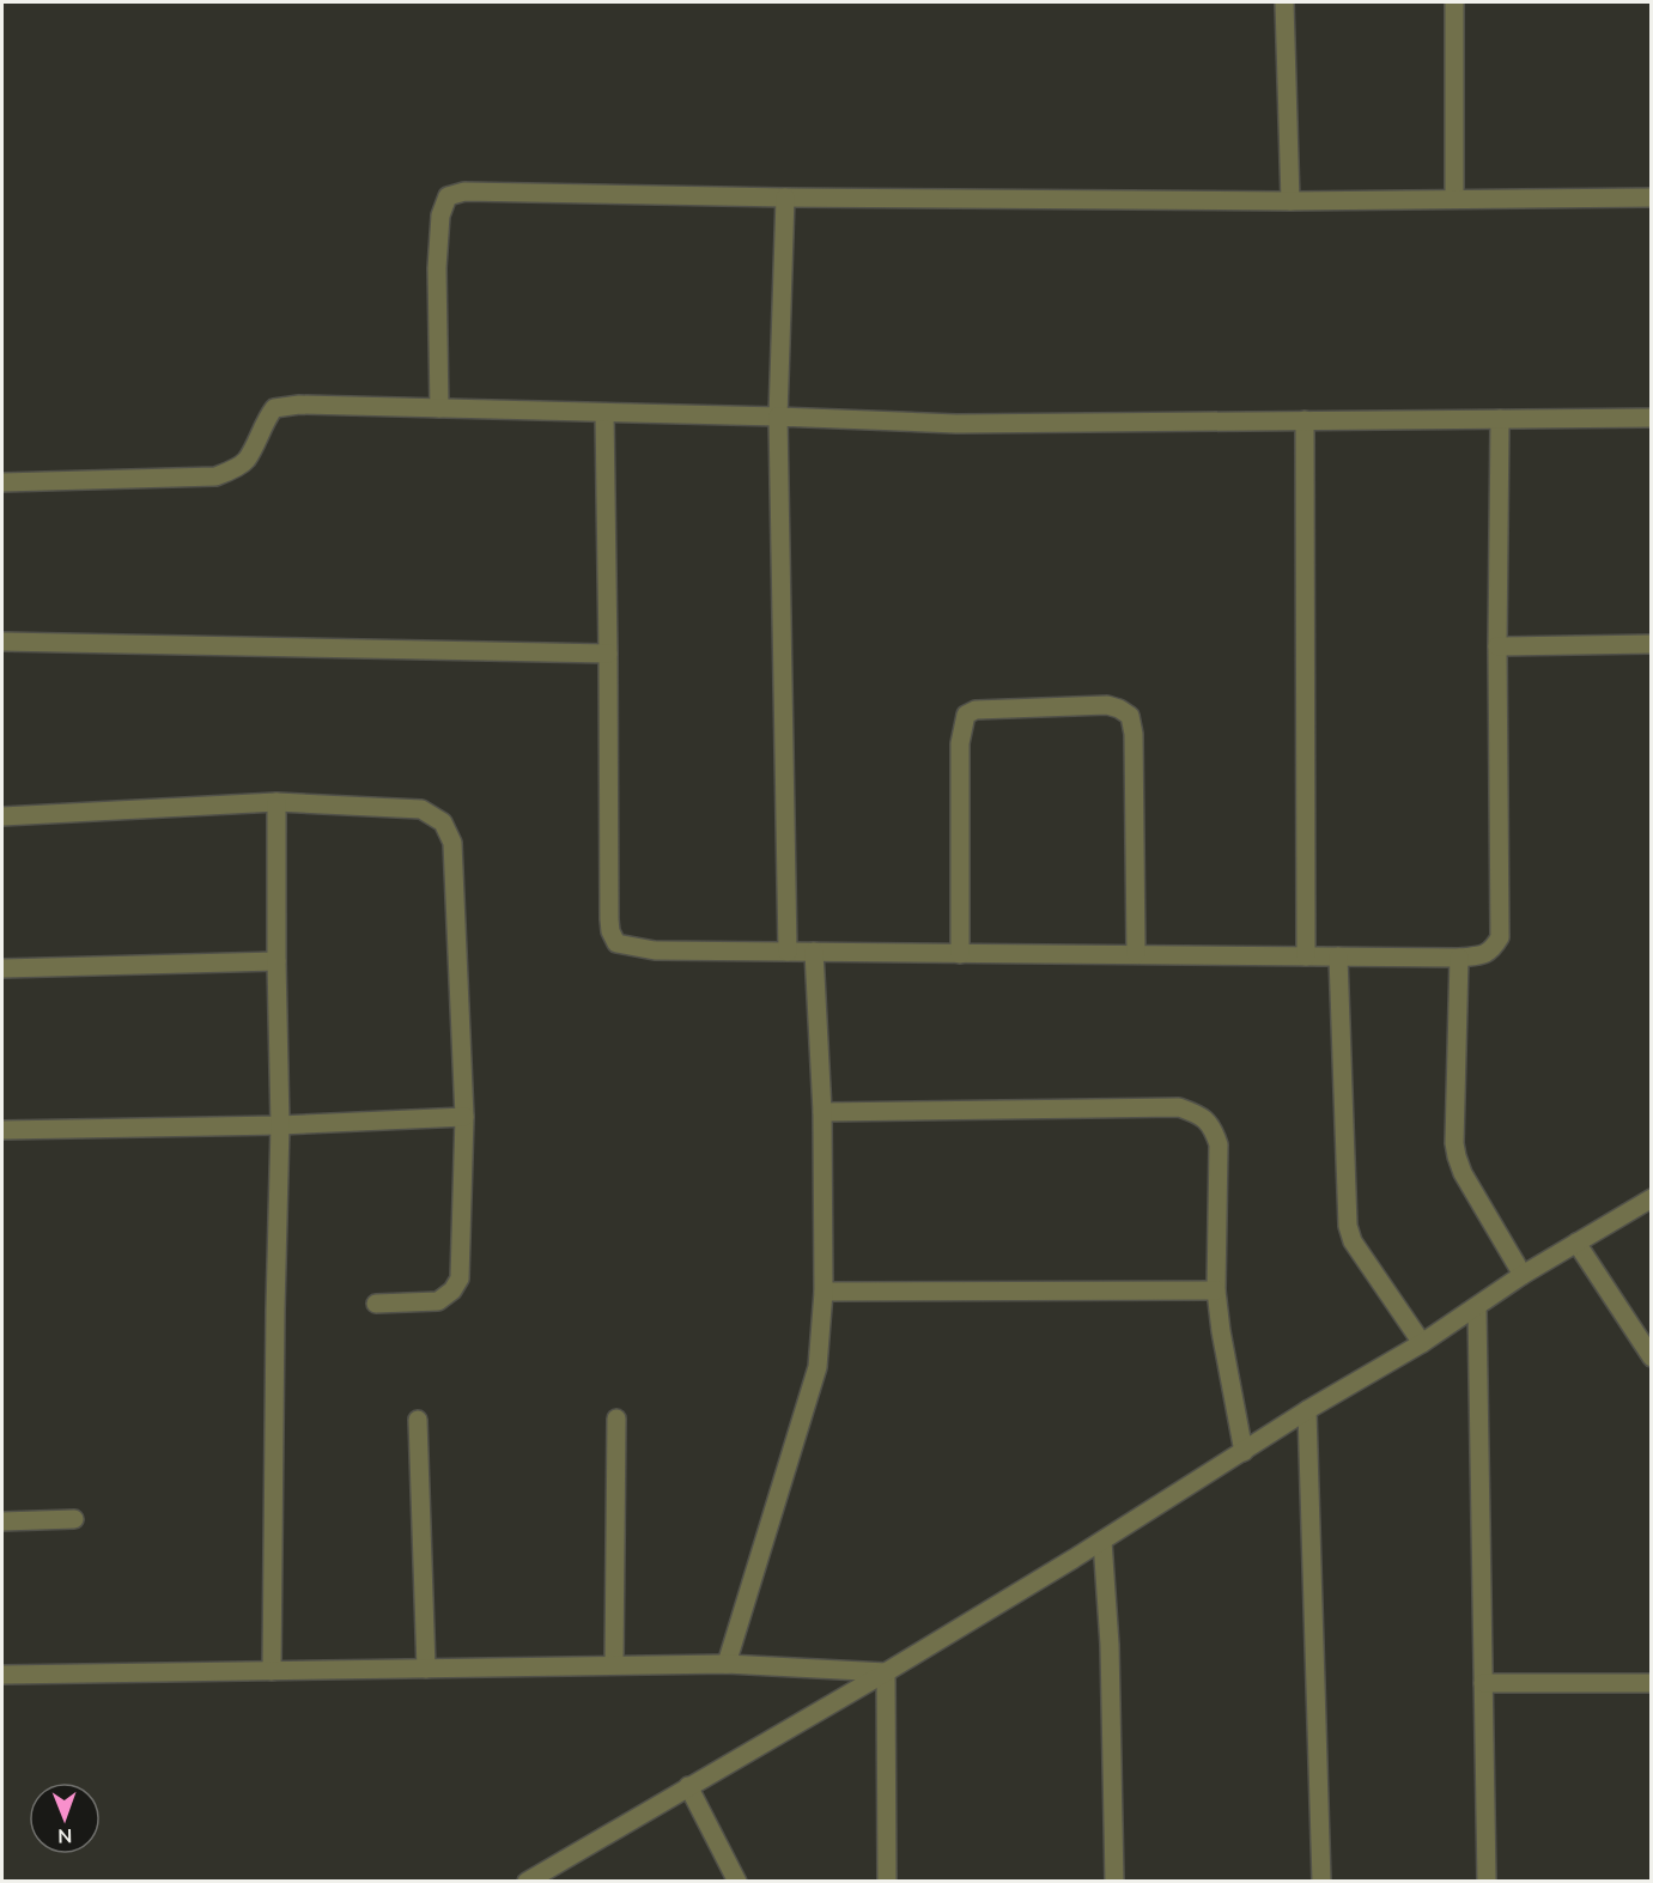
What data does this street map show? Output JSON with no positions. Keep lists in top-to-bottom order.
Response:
{
  "north": "bottom"
}
